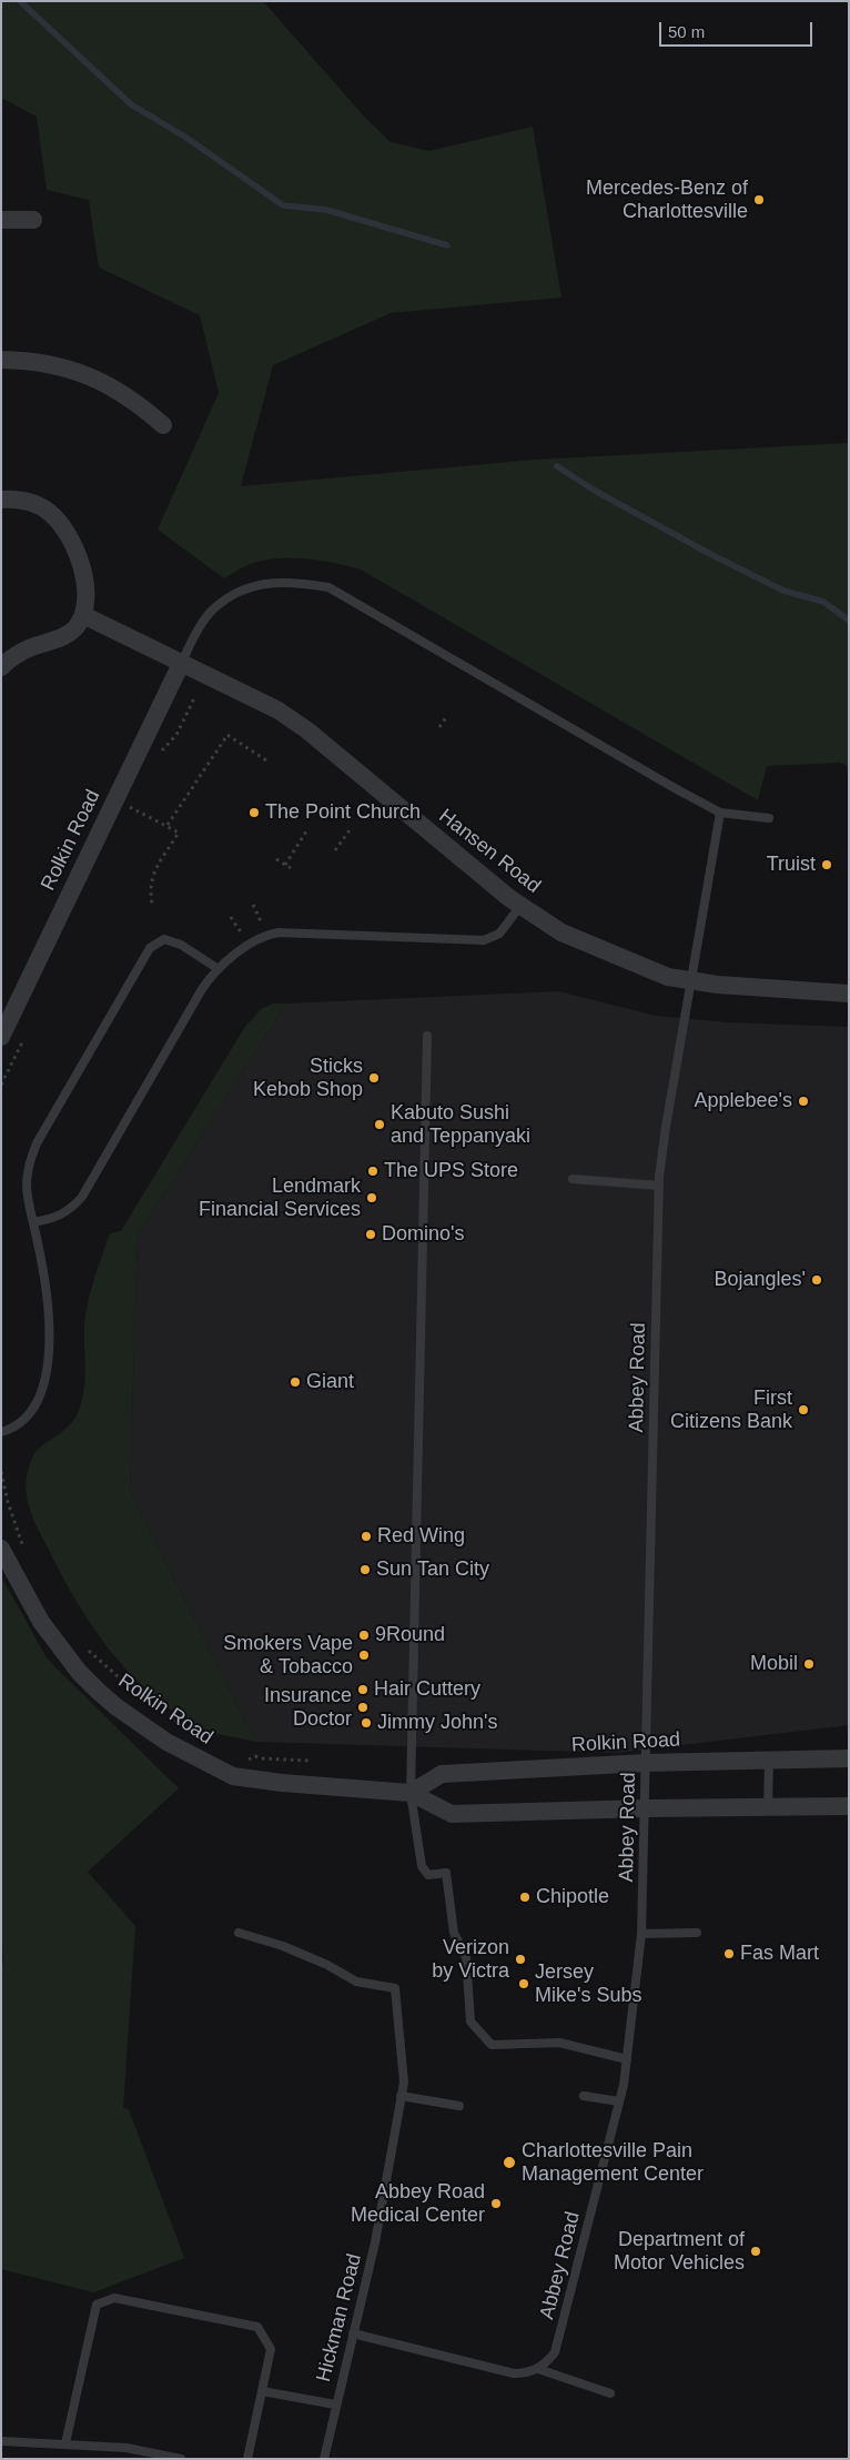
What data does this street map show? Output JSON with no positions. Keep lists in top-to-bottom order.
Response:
{
  "streets": {
    "street": ["Rolkin Road", "Hansen Road"],
    "lane": ["Abbey Road", "Hickman Road"]
  },
  "crossings": [
    ["Rolkin Road", "Hansen Road"],
    ["Rolkin Road", "Abbey Road"],
    ["Hansen Road", "Abbey Road"]
  ],
  "places": [
    "Mercedes-Benz of Charlottesville",
    "The Point Church",
    "Truist",
    "Sticks Kebob Shop",
    "Applebee's",
    "Kabuto Sushi and Teppanyaki",
    "The UPS Store",
    "Lendmark Financial Services",
    "Domino's",
    "Bojangles'",
    "Giant",
    "First Citizens Bank",
    "Red Wing",
    "Sun Tan City",
    "9Round",
    "Smokers Vape & Tobacco",
    "Mobil",
    "Hair Cuttery",
    "Insurance Doctor",
    "Jimmy John's",
    "Chipotle",
    "Fas Mart",
    "Verizon by Victra",
    "Jersey Mike's Subs",
    "Charlottesville Pain Management Center",
    "Abbey Road Medical Center",
    "Department of Motor Vehicles"
  ],
  "scale_bar": "50 m"
}
